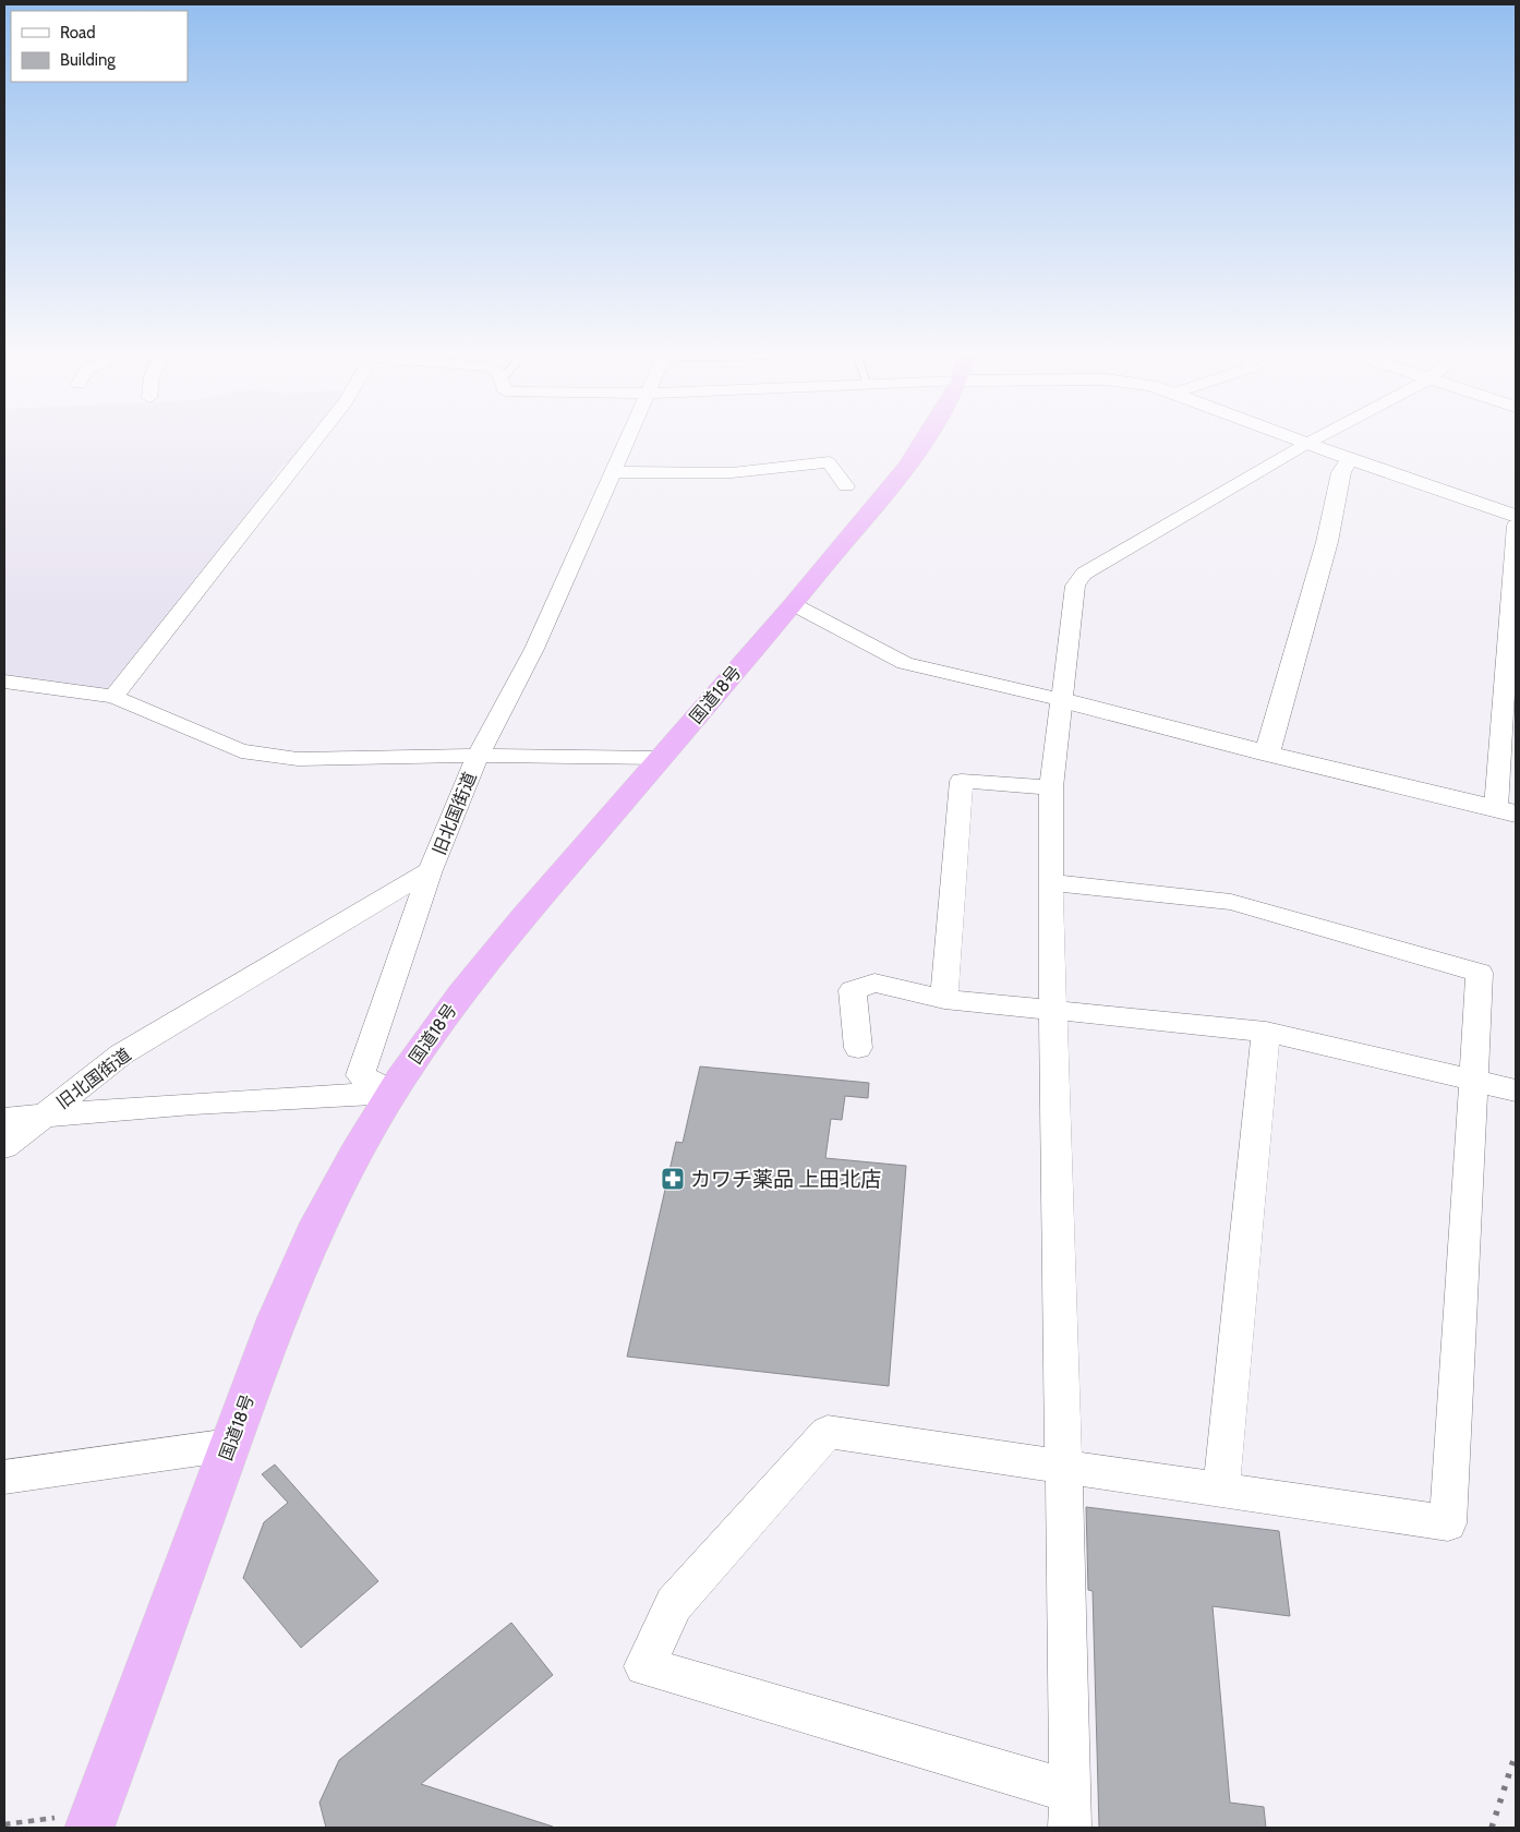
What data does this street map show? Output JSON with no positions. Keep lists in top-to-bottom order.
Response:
{
  "streets": {
    "highway": ["国道18号"],
    "street": ["旧北国街道"]
  },
  "places": {
    "pharmacy": ["カワチ薬品 上田北店"]
  },
  "legend": ["Road", "Building"]
}
